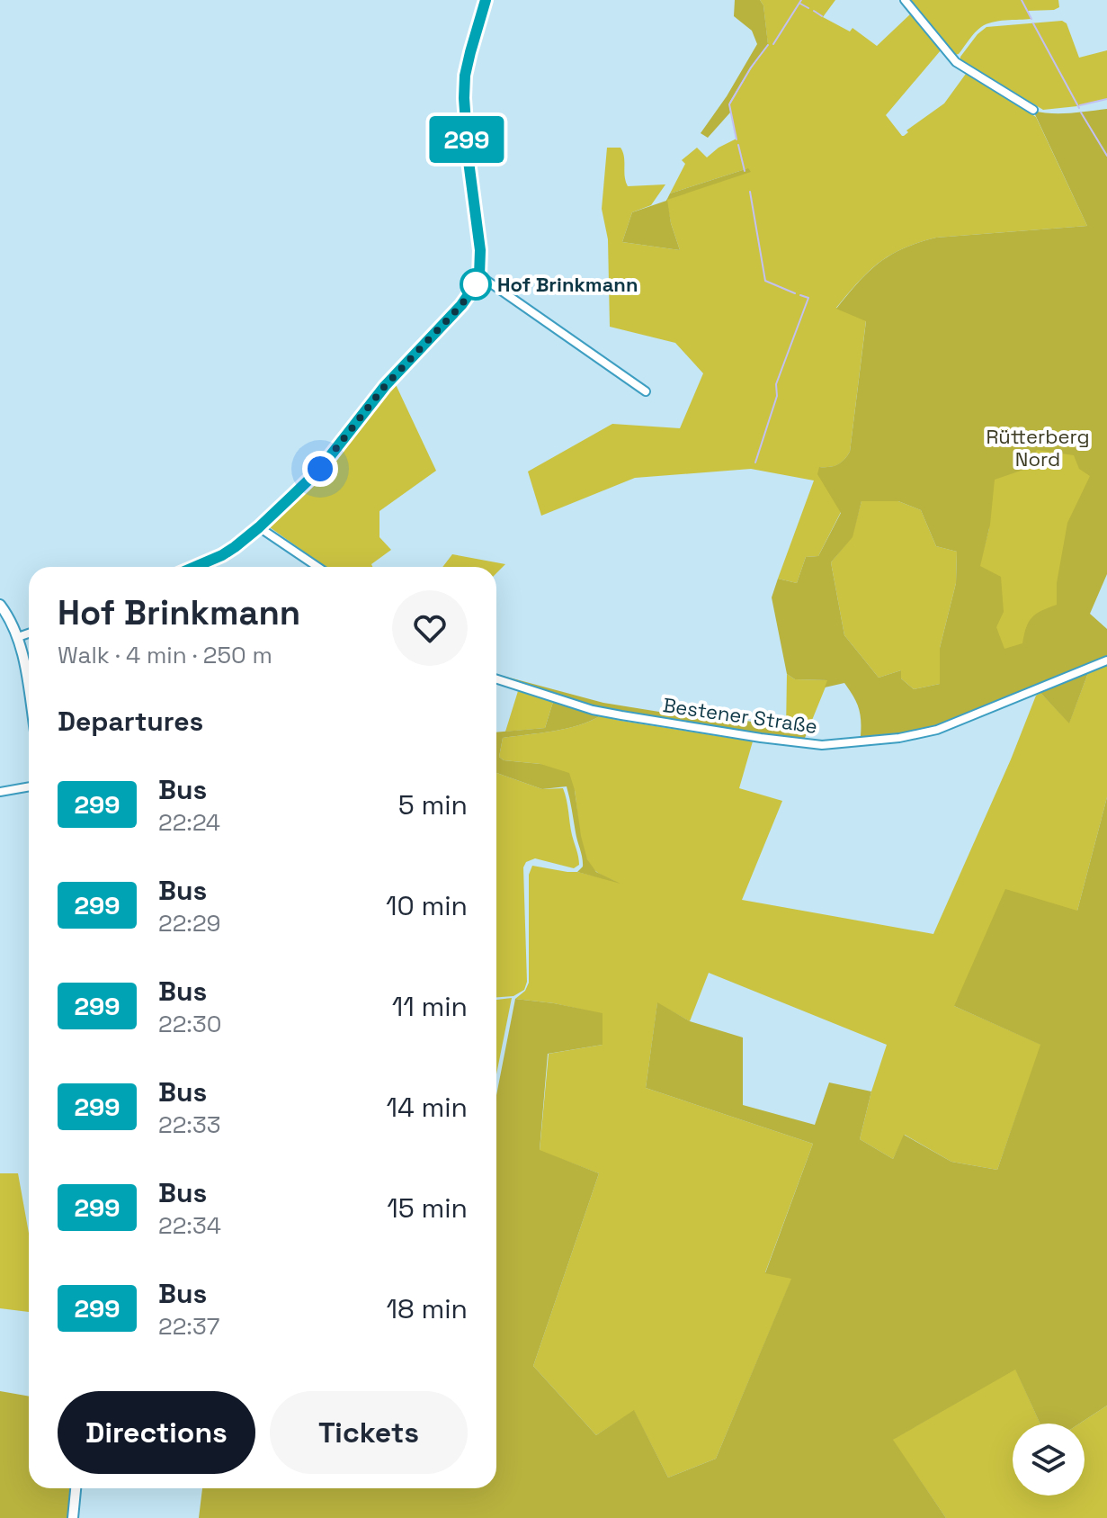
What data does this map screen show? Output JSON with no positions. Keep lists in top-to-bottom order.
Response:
{
  "streets": {
    "street": ["Bestener Straße"]
  },
  "parks": ["Rütterberg Nord"],
  "places": ["Hof Brinkmann"],
  "lines": ["bus line 299"],
  "page": {
    "on_map": "299",
    "heading": [
      ["Hof Brinkmann", "Walk · 4 min · 250 m"],
      "Departures"
    ],
    "list": [
      {
        "mark": "299",
        "name": "Bus",
        "note": "22:24",
        "value": "5 min"
      },
      {
        "mark": "299",
        "name": "Bus",
        "note": "22:29",
        "value": "10 min"
      },
      {
        "mark": "299",
        "name": "Bus",
        "note": "22:30",
        "value": "11 min"
      },
      {
        "mark": "299",
        "name": "Bus",
        "note": "22:33",
        "value": "14 min"
      },
      {
        "mark": "299",
        "name": "Bus",
        "note": "22:34",
        "value": "15 min"
      },
      {
        "mark": "299",
        "name": "Bus",
        "note": "22:37",
        "value": "18 min"
      }
    ],
    "buttons": ["Directions", "Tickets"]
  }
}
